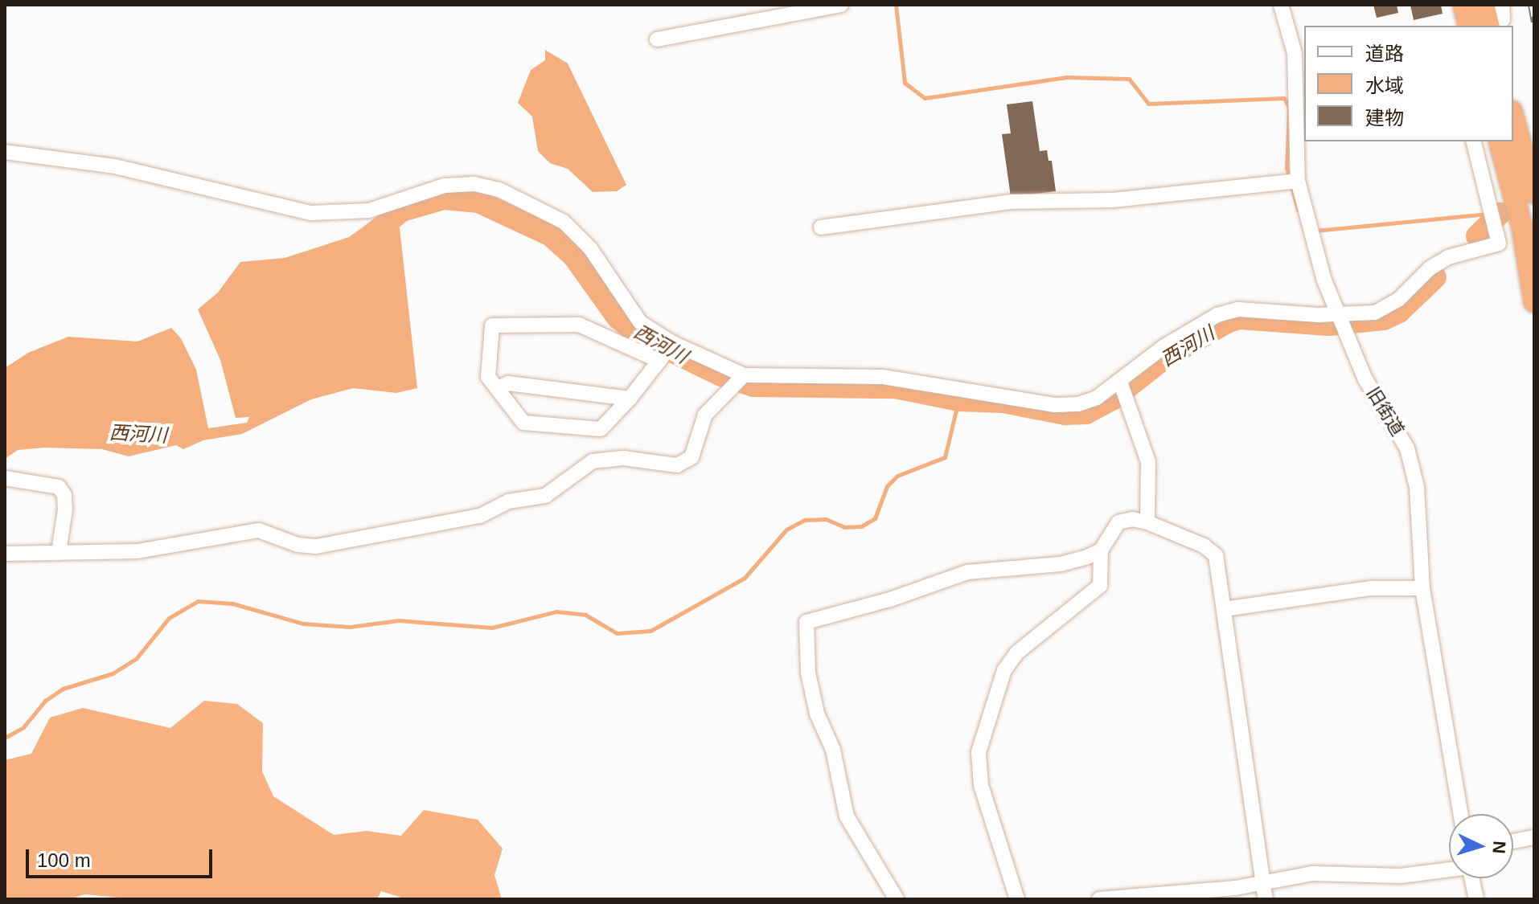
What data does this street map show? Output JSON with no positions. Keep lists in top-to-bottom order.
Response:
{
  "streets": {
    "street": ["旧街道"]
  },
  "water": ["西河川"],
  "legend": ["道路", "水域", "建物"],
  "scale_bar": "100 m",
  "north": "right"
}
